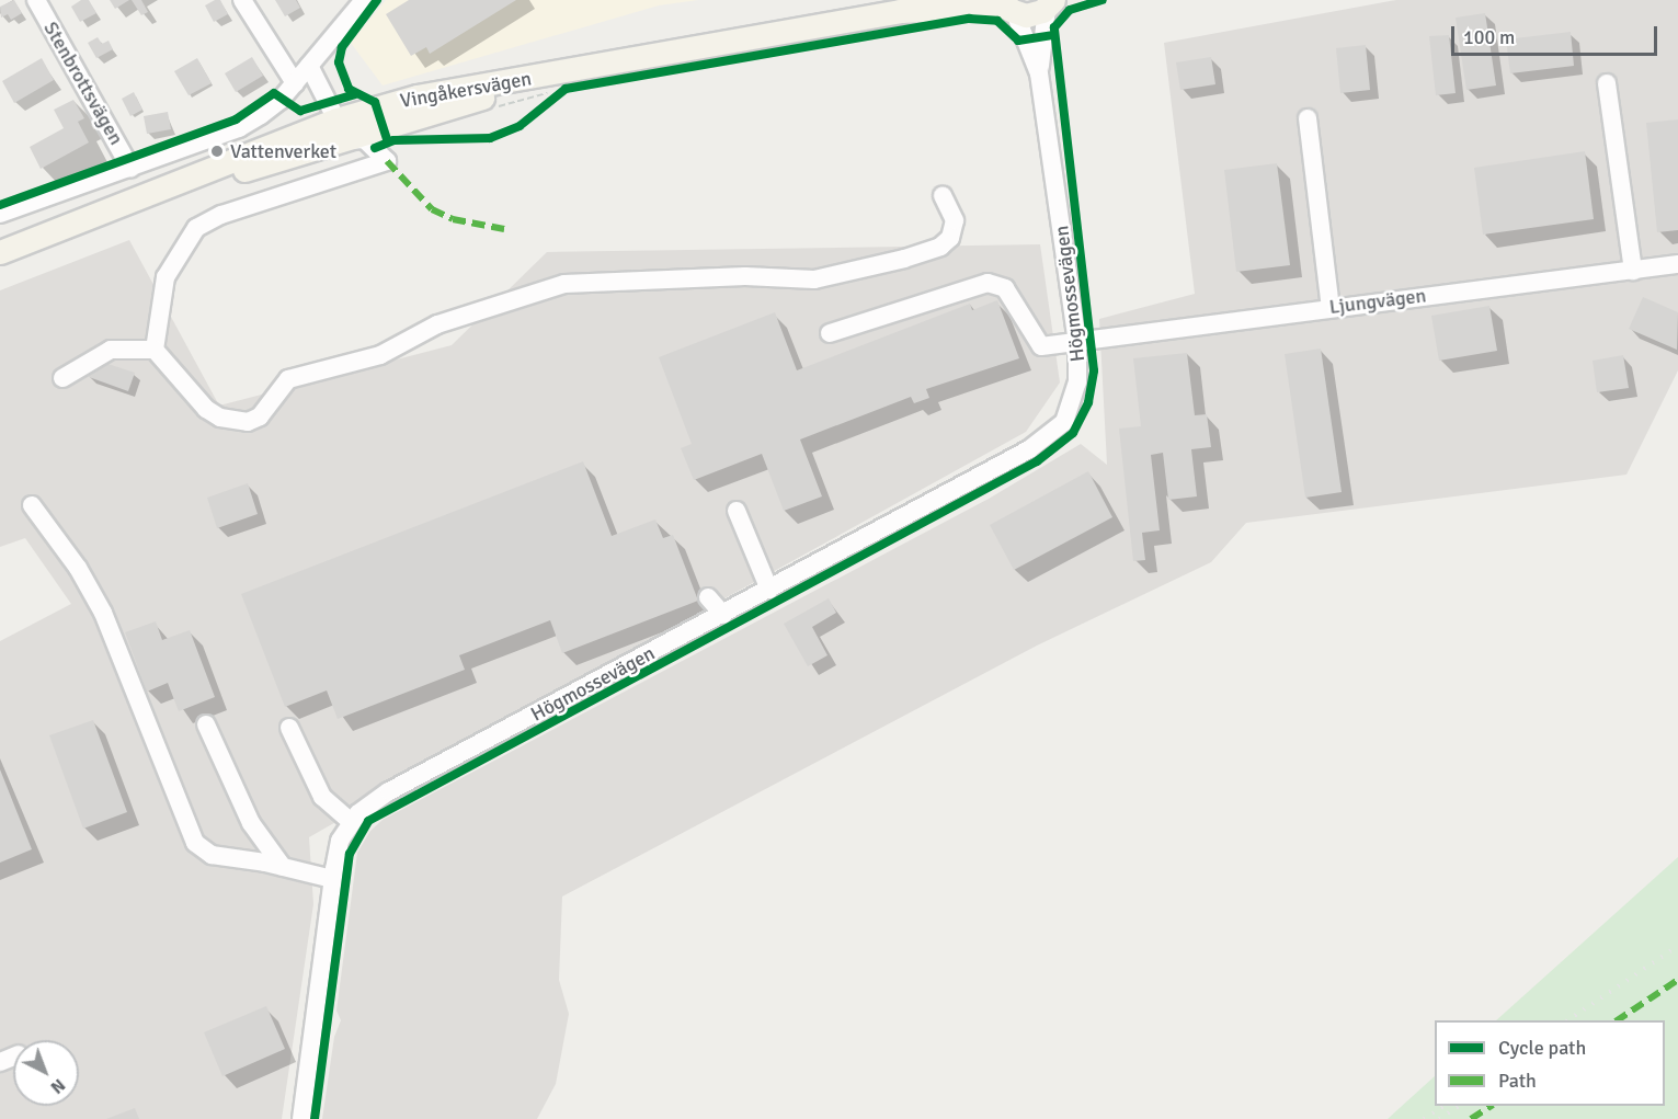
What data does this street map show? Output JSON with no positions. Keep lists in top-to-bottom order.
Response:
{
  "streets": {
    "main road": ["Vingåkersvägen"],
    "street": ["Stenbrottsvägen", "Högmossevägen", "Ljungvägen"]
  },
  "crossings": [
    ["Vingåkersvägen", "Högmossevägen"],
    ["Högmossevägen", "Ljungvägen"]
  ],
  "places": ["Vattenverket"],
  "legend": ["Cycle path", "Path"],
  "scale_bar": "100 m",
  "north": "bottom right"
}
